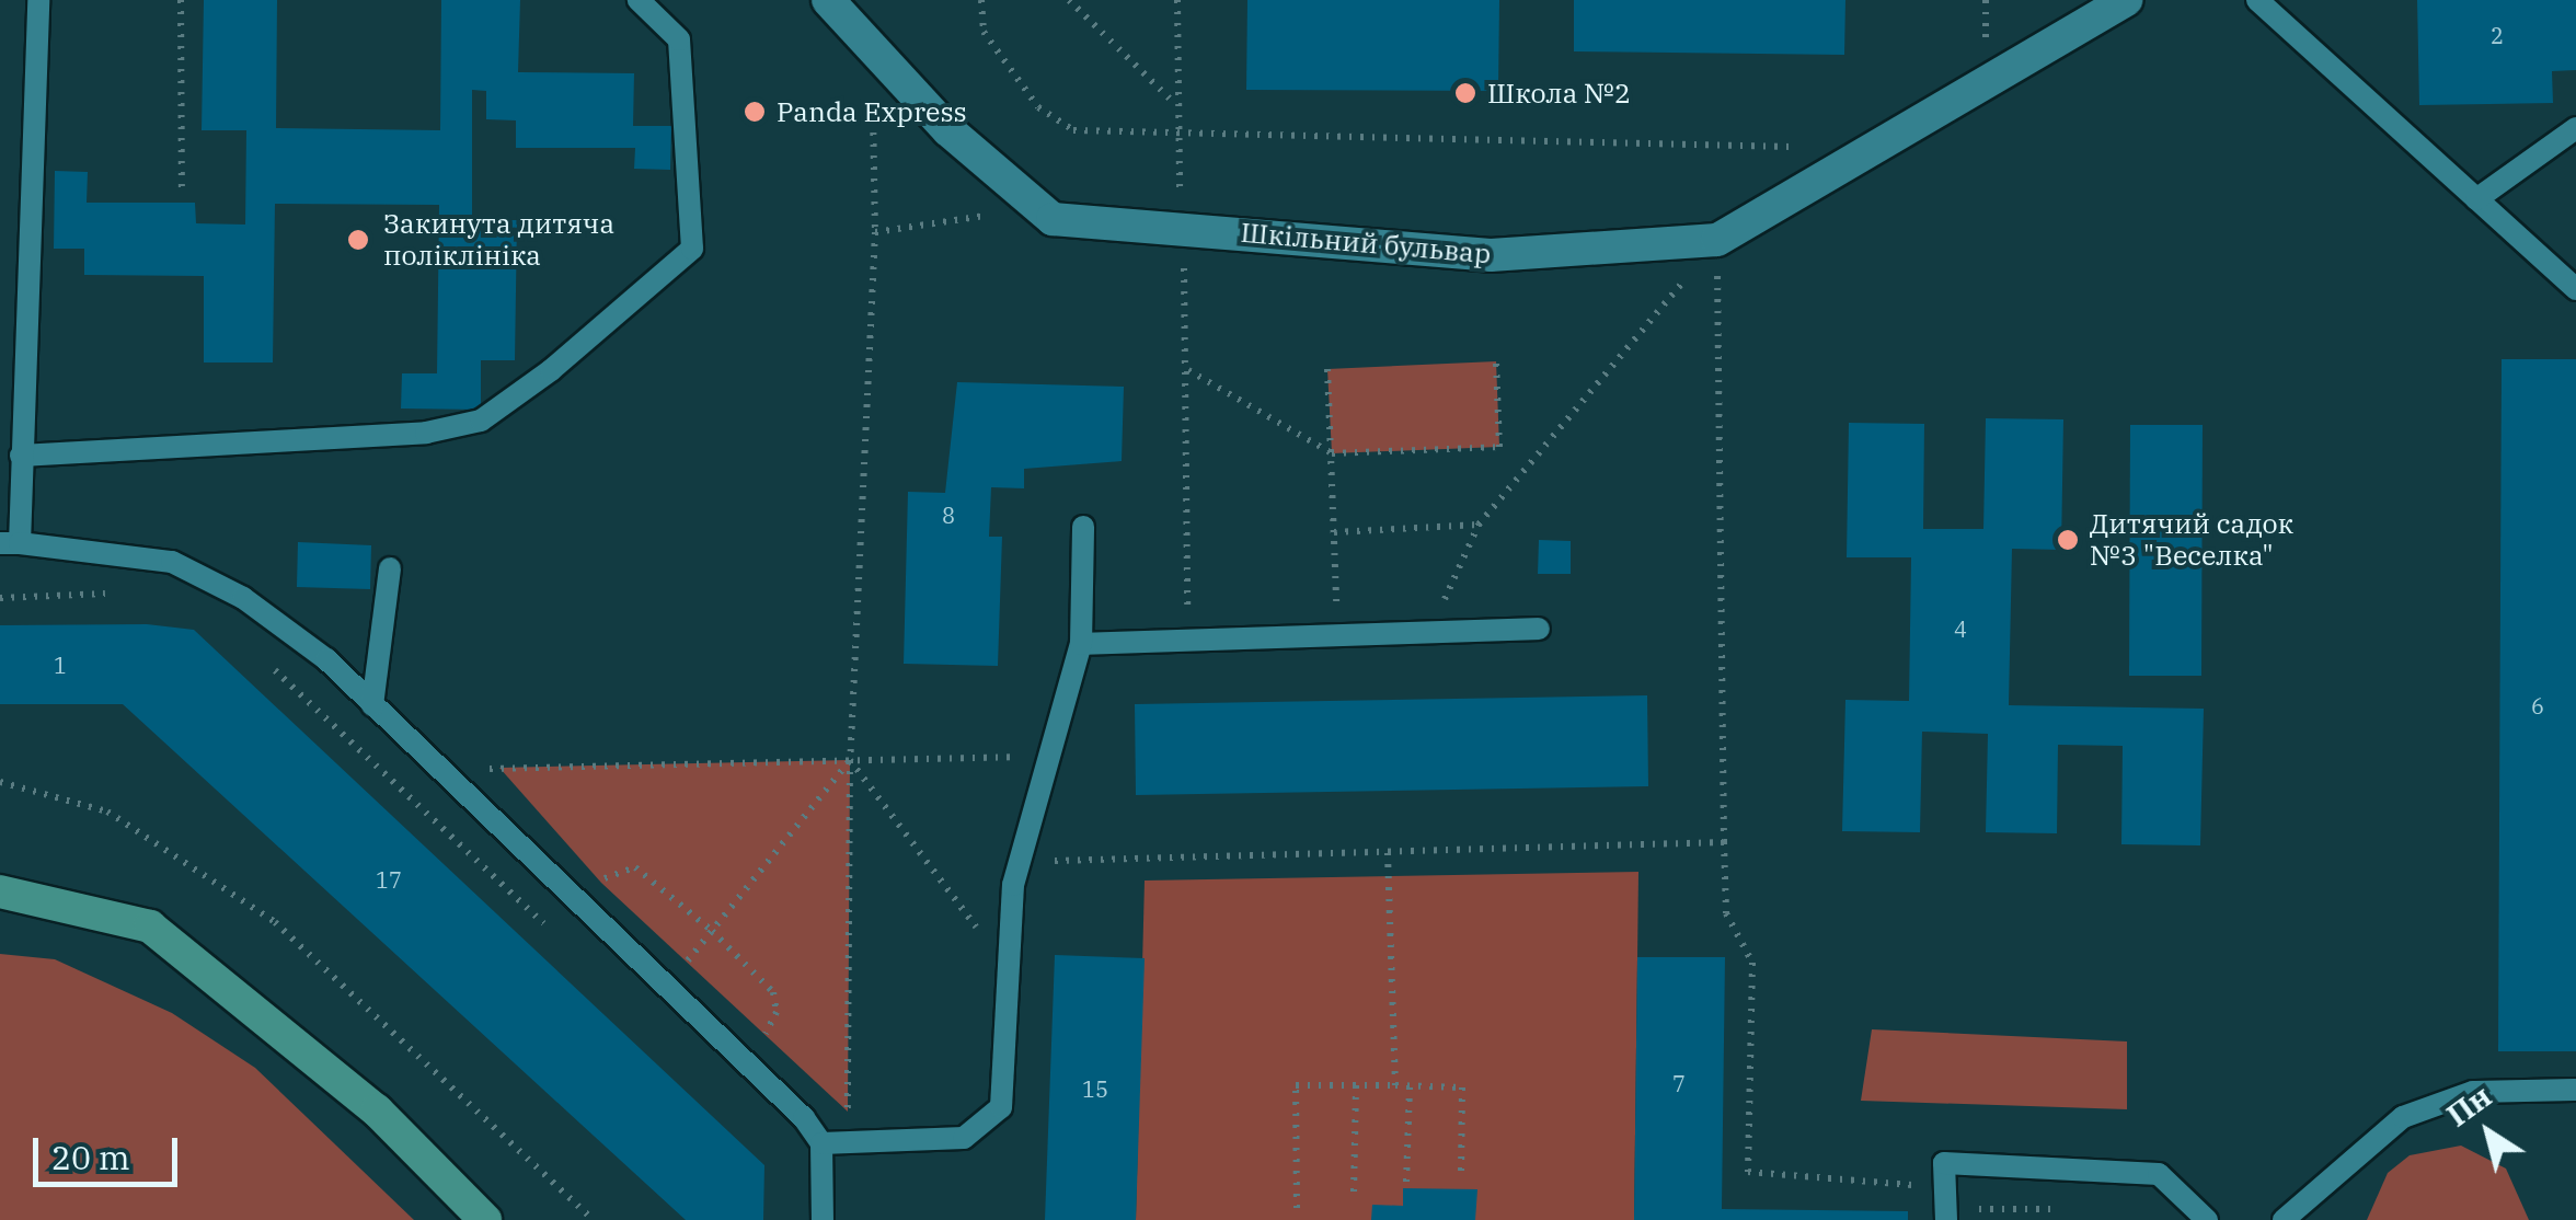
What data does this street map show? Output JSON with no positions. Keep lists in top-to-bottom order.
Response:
{
  "streets": {
    "street": ["Шкільний бульвар"]
  },
  "places": [
    "Школа №2",
    "Panda Express",
    "Закинута дитяча поліклініка",
    "Дитячий садок №3 \"Веселка\""
  ],
  "house_numbers": [
    "2",
    "8",
    "4",
    "1",
    "6",
    "17",
    "7",
    "15"
  ],
  "scale_bar": "20 m",
  "north": "top left"
}
